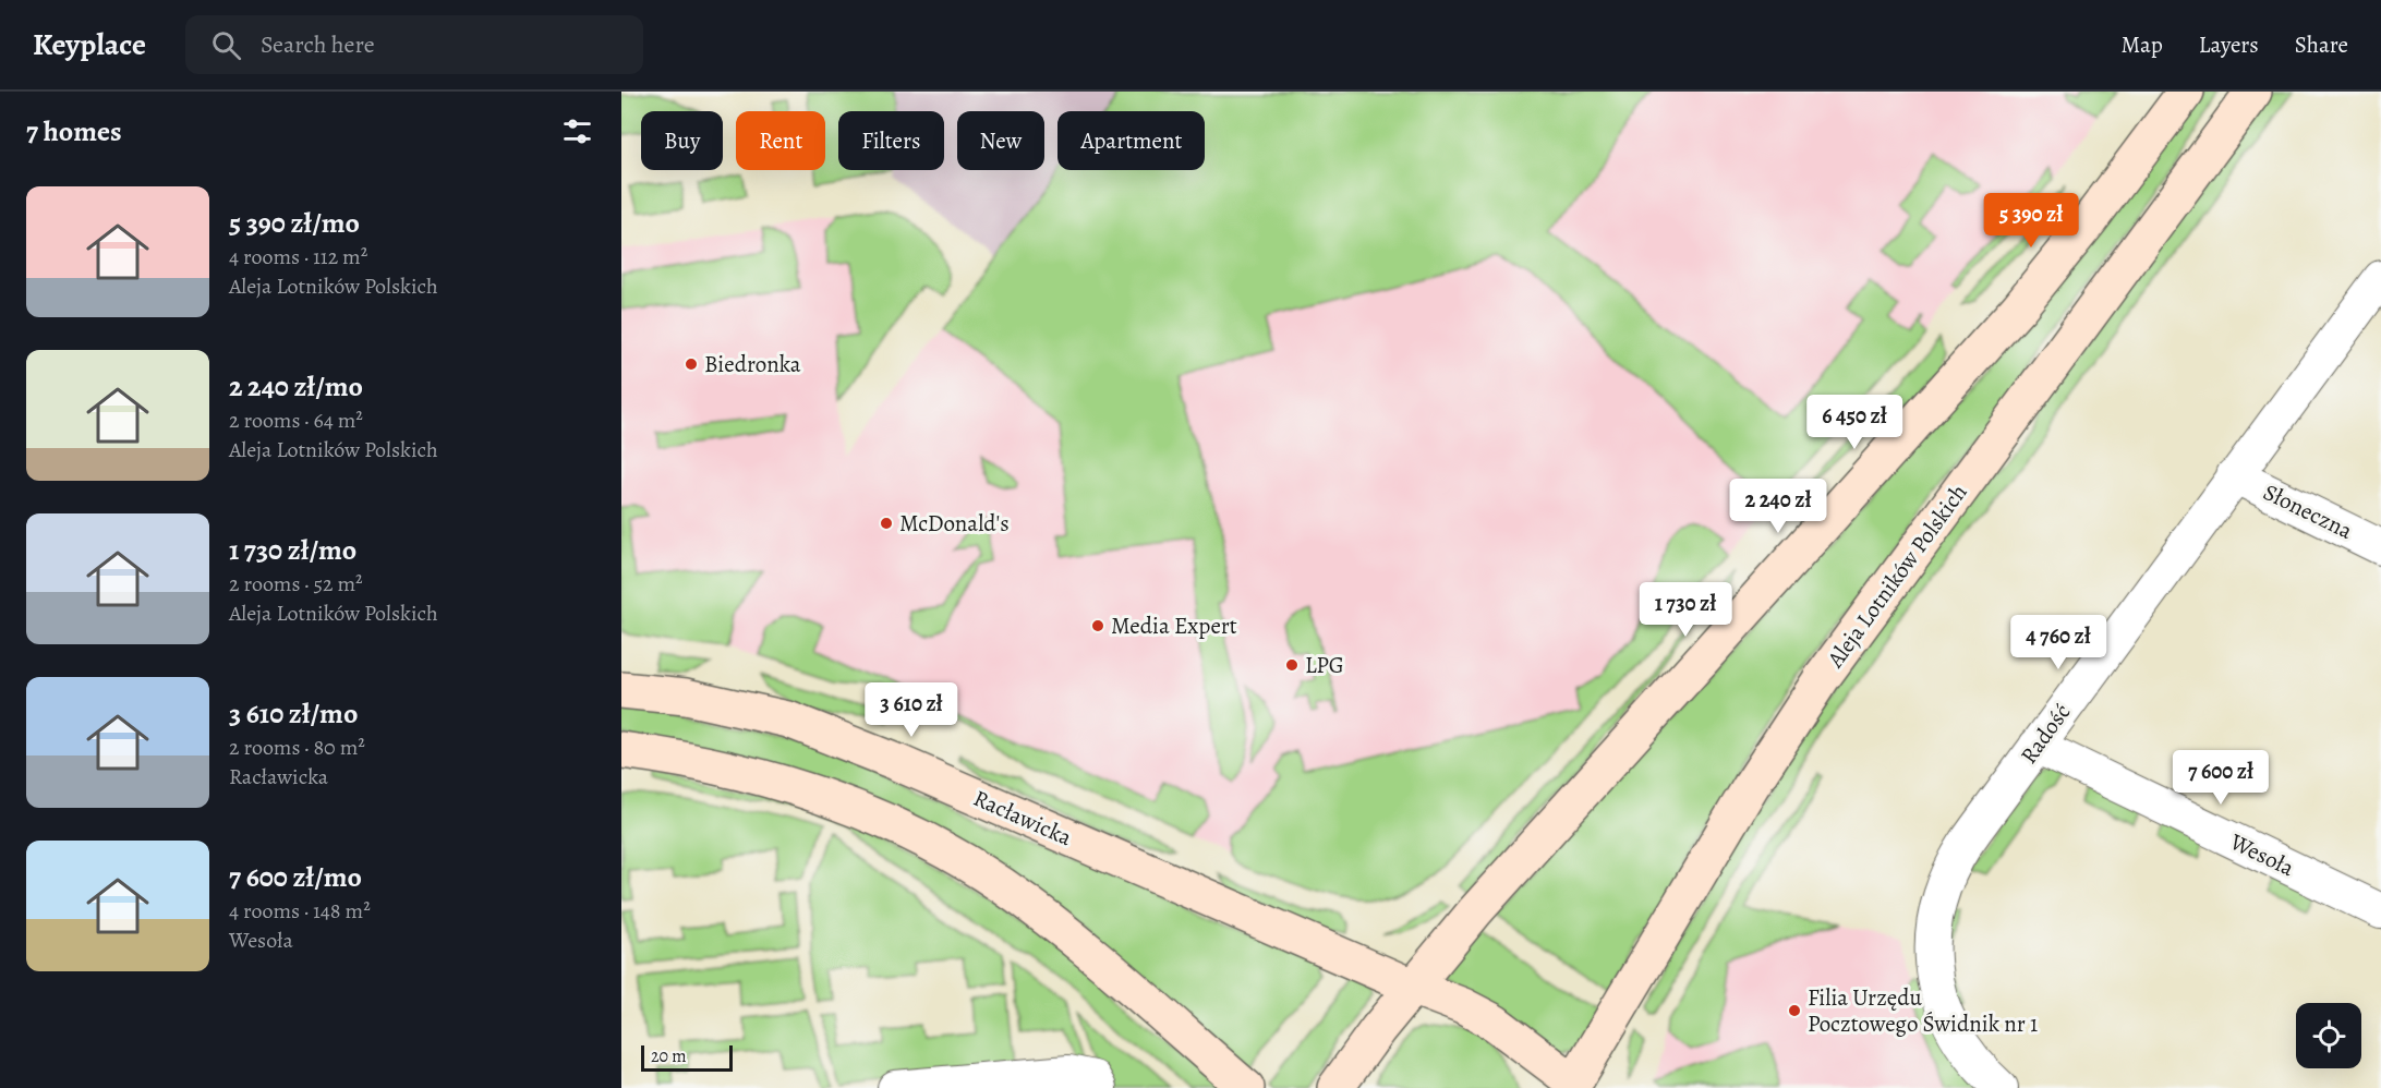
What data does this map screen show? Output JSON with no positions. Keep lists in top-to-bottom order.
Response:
{
  "streets": {
    "street": [
      "Słoneczna",
      "Aleja Lotników Polskich",
      "Radość",
      "Racławicka",
      "Wesoła"
    ]
  },
  "crossings": [
    ["Słoneczna", "Radość"],
    ["Aleja Lotników Polskich", "Racławicka"],
    ["Radość", "Wesoła"]
  ],
  "places": [
    "Biedronka",
    "McDonald's",
    "Media Expert",
    "LPG",
    "Filia Urzędu Pocztowego Świdnik nr 1"
  ],
  "scale_bar": "20 m",
  "page": {
    "header": "Keyplace",
    "search": "Search here",
    "nav": ["Map", "Layers", "Share"],
    "heading": "7 homes",
    "chip": [
      "Buy",
      "Rent",
      "Filters",
      "New",
      "Apartment"
    ],
    "list": [
      {
        "name": "5 390 zł/mo",
        "note": "4 rooms · 112 m² · Aleja Lotników Polskich"
      },
      {
        "name": "2 240 zł/mo",
        "note": "2 rooms · 64 m² · Aleja Lotników Polskich"
      },
      {
        "name": "1 730 zł/mo",
        "note": "2 rooms · 52 m² · Aleja Lotników Polskich"
      },
      {
        "name": "3 610 zł/mo",
        "note": "2 rooms · 80 m² · Racławicka"
      },
      {
        "name": "7 600 zł/mo",
        "note": "4 rooms · 148 m² · Wesoła"
      }
    ],
    "price": [
      "5 390 zł",
      "6 450 zł",
      "2 240 zł",
      "1 730 zł",
      "4 760 zł",
      "3 610 zł",
      "7 600 zł"
    ],
    "scale": "20 m"
  }
}
